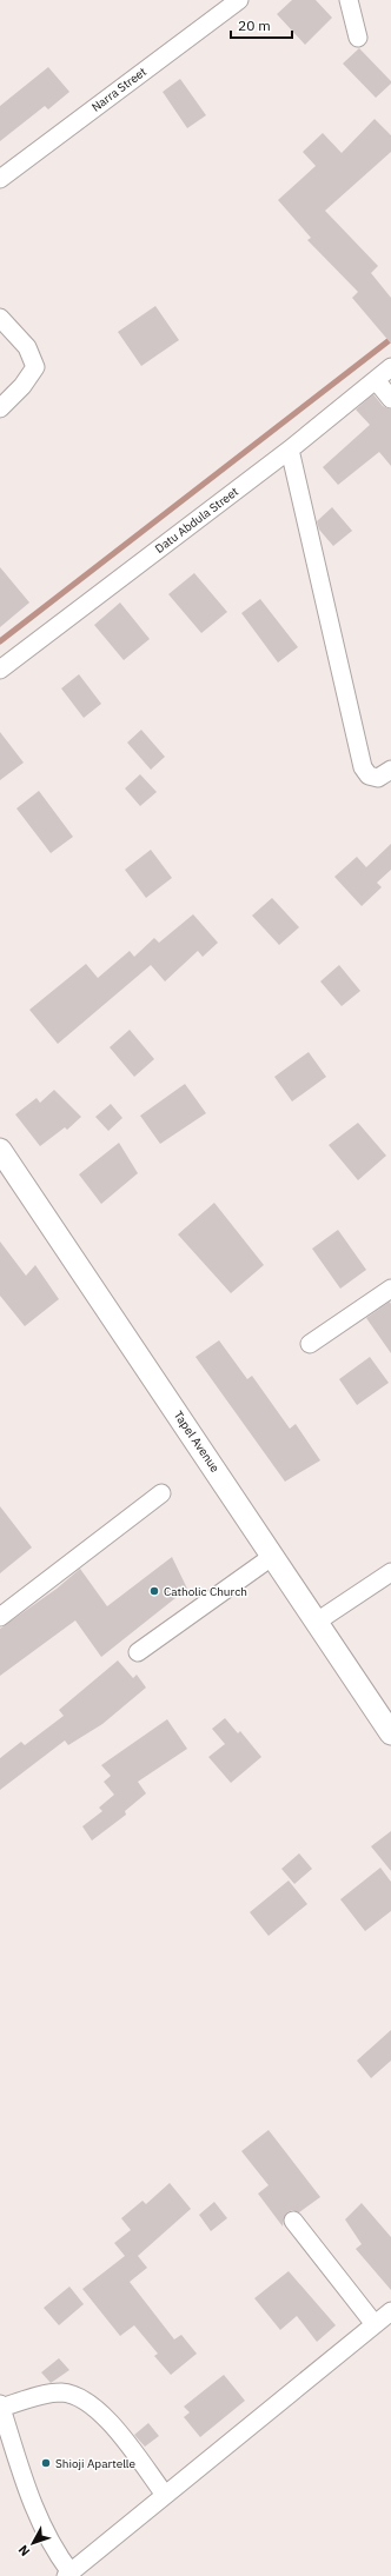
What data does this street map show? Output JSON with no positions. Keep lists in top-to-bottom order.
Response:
{
  "streets": {
    "street": ["Narra Street", "Datu Abdula Street", "Tapel Avenue"]
  },
  "places": ["Catholic Church", "Shioji Apartelle"],
  "scale_bar": "20 m",
  "north": "bottom left"
}
